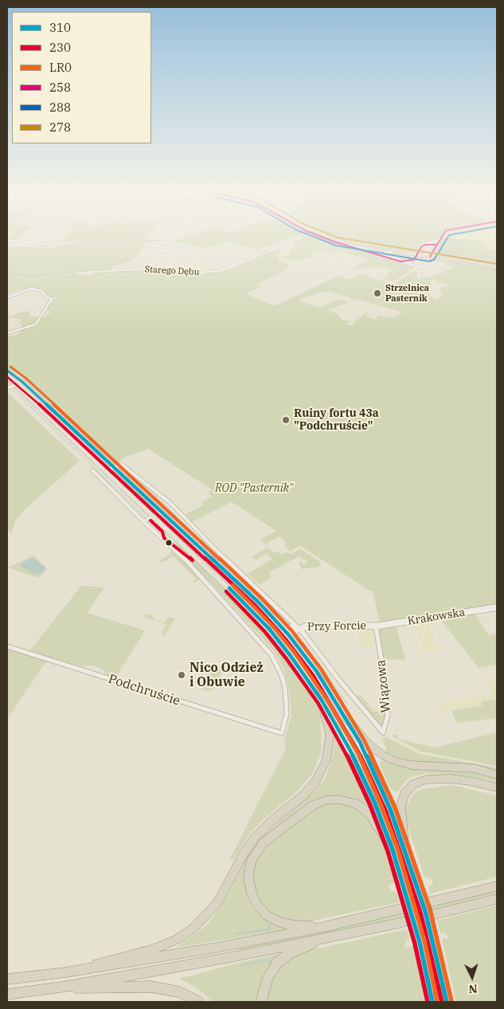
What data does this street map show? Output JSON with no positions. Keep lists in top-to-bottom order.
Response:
{
  "streets": {
    "street": [
      "Starego Dębu",
      "Krakowska",
      "Przy Forcie",
      "Wiązowa",
      "Podchruście"
    ]
  },
  "crossings": [
    ["Krakowska", "Przy Forcie"],
    ["Krakowska", "Wiązowa"],
    ["Przy Forcie", "Wiązowa"]
  ],
  "parks": ["ROD \"Pasternik\""],
  "places": ["Strzelnica Pasternik", "Ruiny fortu 43a \"Podchruście\"", "Nico Odzież i Obuwie"],
  "lines": [
    "transit line 258",
    "transit line 288",
    "transit line 278",
    "transit line LR0",
    "transit line 310",
    "transit line 230"
  ],
  "legend": [
    "310",
    "230",
    "LR0",
    "258",
    "288",
    "278"
  ],
  "north": "bottom"
}
